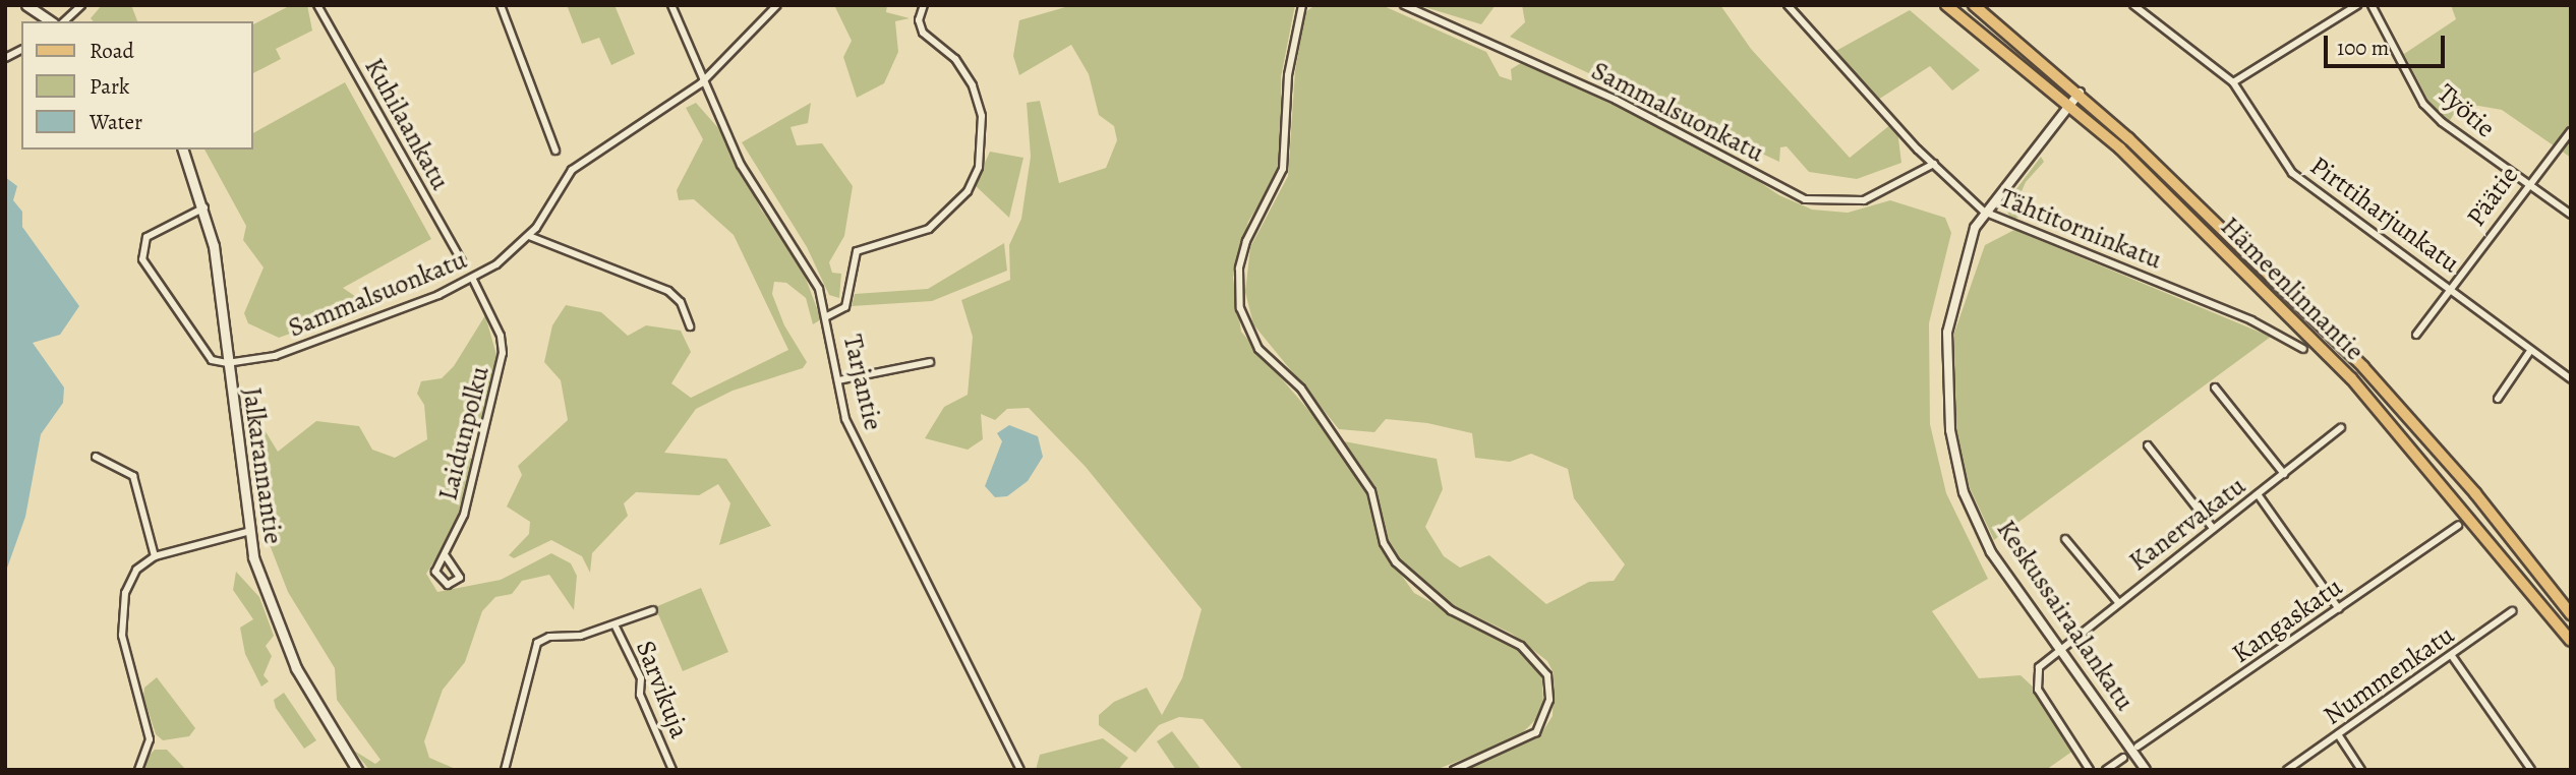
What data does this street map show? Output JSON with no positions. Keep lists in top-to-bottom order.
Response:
{
  "streets": {
    "main road": ["Hämeenlinnantie", "Jalkarannantie"],
    "street": [
      "Työtie",
      "Sammalsuonkatu",
      "Kuhilaankatu",
      "Päätie",
      "Pirttiharjunkatu",
      "Tähtitorninkatu",
      "Tarjantie",
      "Laidunpolku",
      "Kanervakatu",
      "Keskussairaalankatu",
      "Kangaskatu",
      "Nummenkatu",
      "Sarvikuja"
    ]
  },
  "crossings": [
    ["Työtie", "Päätie"],
    ["Sammalsuonkatu", "Tähtitorninkatu"],
    ["Sammalsuonkatu", "Tarjantie"],
    ["Sammalsuonkatu", "Laidunpolku"],
    ["Sammalsuonkatu", "Jalkarannantie"],
    ["Päätie", "Pirttiharjunkatu"],
    ["Tähtitorninkatu", "Keskussairaalankatu"],
    ["Hämeenlinnantie", "Keskussairaalankatu"],
    ["Kanervakatu", "Keskussairaalankatu"]
  ],
  "legend": ["Road", "Park", "Water"],
  "scale_bar": "100 m"
}
